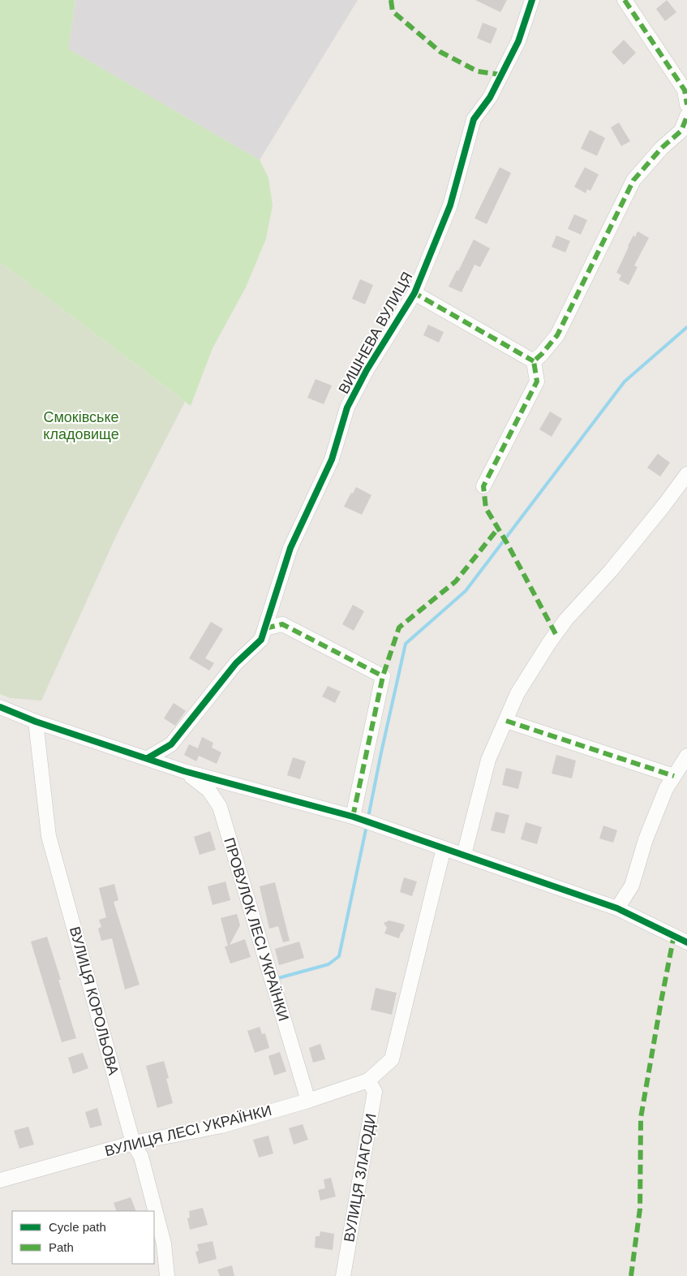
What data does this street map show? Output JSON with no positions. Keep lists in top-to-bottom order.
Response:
{
  "streets": {
    "street": [
      "ВИШНЕВА ВУЛИЦЯ",
      "ПРОВУЛОК ЛЕСІ УКРАЇНКИ",
      "ВУЛИЦЯ КОРОЛЬОВА",
      "ВУЛИЦЯ ЛЕСІ УКРАЇНКИ",
      "ВУЛИЦЯ ЗЛАГОДИ"
    ]
  },
  "crossings": [
    ["ПРОВУЛОК ЛЕСІ УКРАЇНКИ", "ВУЛИЦЯ ЛЕСІ УКРАЇНКИ"],
    ["ВУЛИЦЯ КОРОЛЬОВА", "ВУЛИЦЯ ЛЕСІ УКРАЇНКИ"],
    ["ВУЛИЦЯ ЛЕСІ УКРАЇНКИ", "ВУЛИЦЯ ЗЛАГОДИ"]
  ],
  "parks": ["Смоківське кладовище"],
  "legend": ["Cycle path", "Path"]
}
